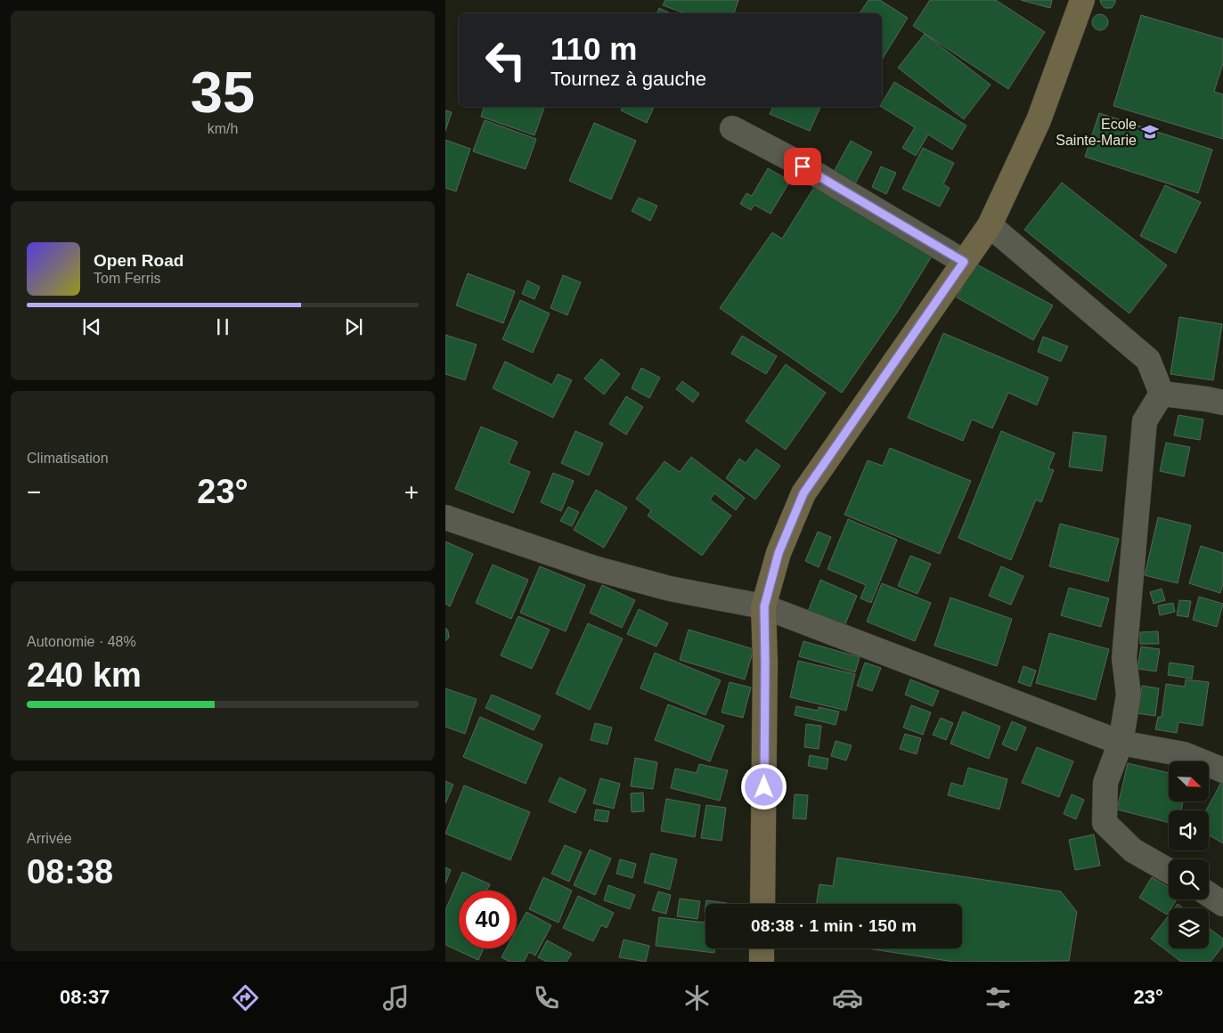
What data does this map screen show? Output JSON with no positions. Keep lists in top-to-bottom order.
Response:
{
  "places": {
    "school or university": ["Ecole Sainte-Marie"]
  },
  "north": "bottom right",
  "page": {
    "tile": [
      ["35", "km/h"],
      "Climatisation",
      ["Autonomie · 48%", "240 km"],
      ["Arrivée", "08:38"]
    ],
    "turn": ["110 m", "Tournez à gauche"],
    "song": ["Open Road", "Tom Ferris"],
    "heat": ["−", "23°", "+"],
    "limit": "40",
    "trip": "08:38 · 1 min · 150 m",
    "tabs": ["08:37", "23°"]
  }
}
